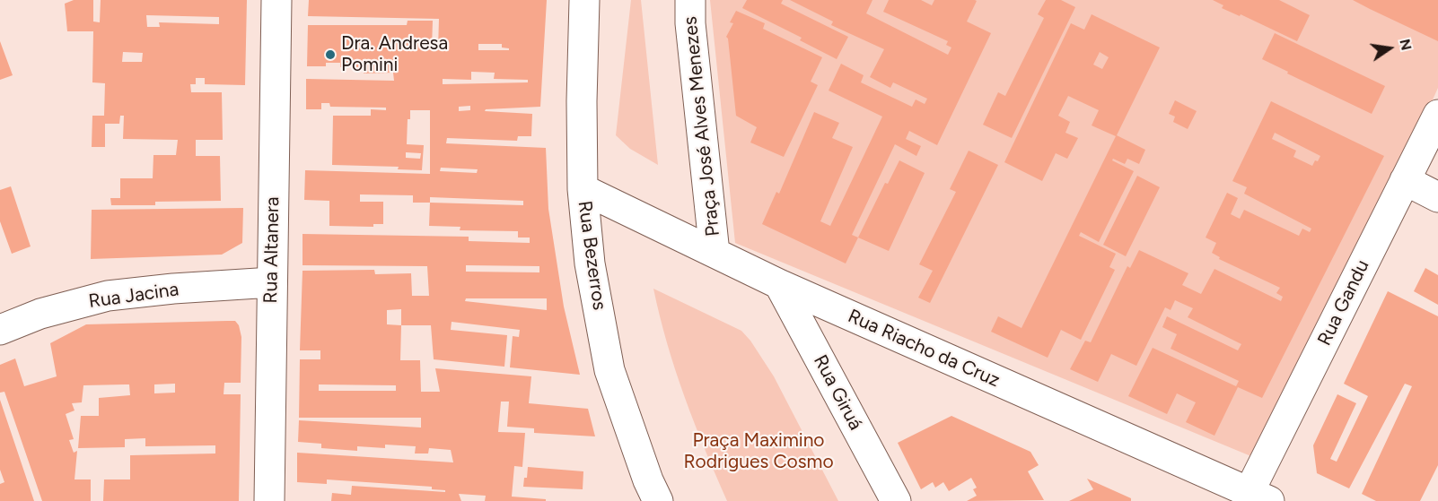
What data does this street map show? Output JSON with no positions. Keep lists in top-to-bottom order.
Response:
{
  "streets": {
    "street": [
      "Praça José Alves Menezes",
      "Rua Altanera",
      "Rua Bezerros",
      "Rua Jacina",
      "Rua Gandu",
      "Rua Riacho da Cruz",
      "Rua Giruá"
    ]
  },
  "crossings": [
    ["Praça José Alves Menezes", "Rua Riacho da Cruz"],
    ["Rua Altanera", "Rua Jacina"],
    ["Rua Bezerros", "Rua Riacho da Cruz"],
    ["Rua Gandu", "Rua Riacho da Cruz"],
    ["Rua Riacho da Cruz", "Rua Giruá"]
  ],
  "parks": ["Praça Maximino Rodrigues Cosmo"],
  "places": ["Dra. Andresa Pomini"],
  "north": "right"
}
